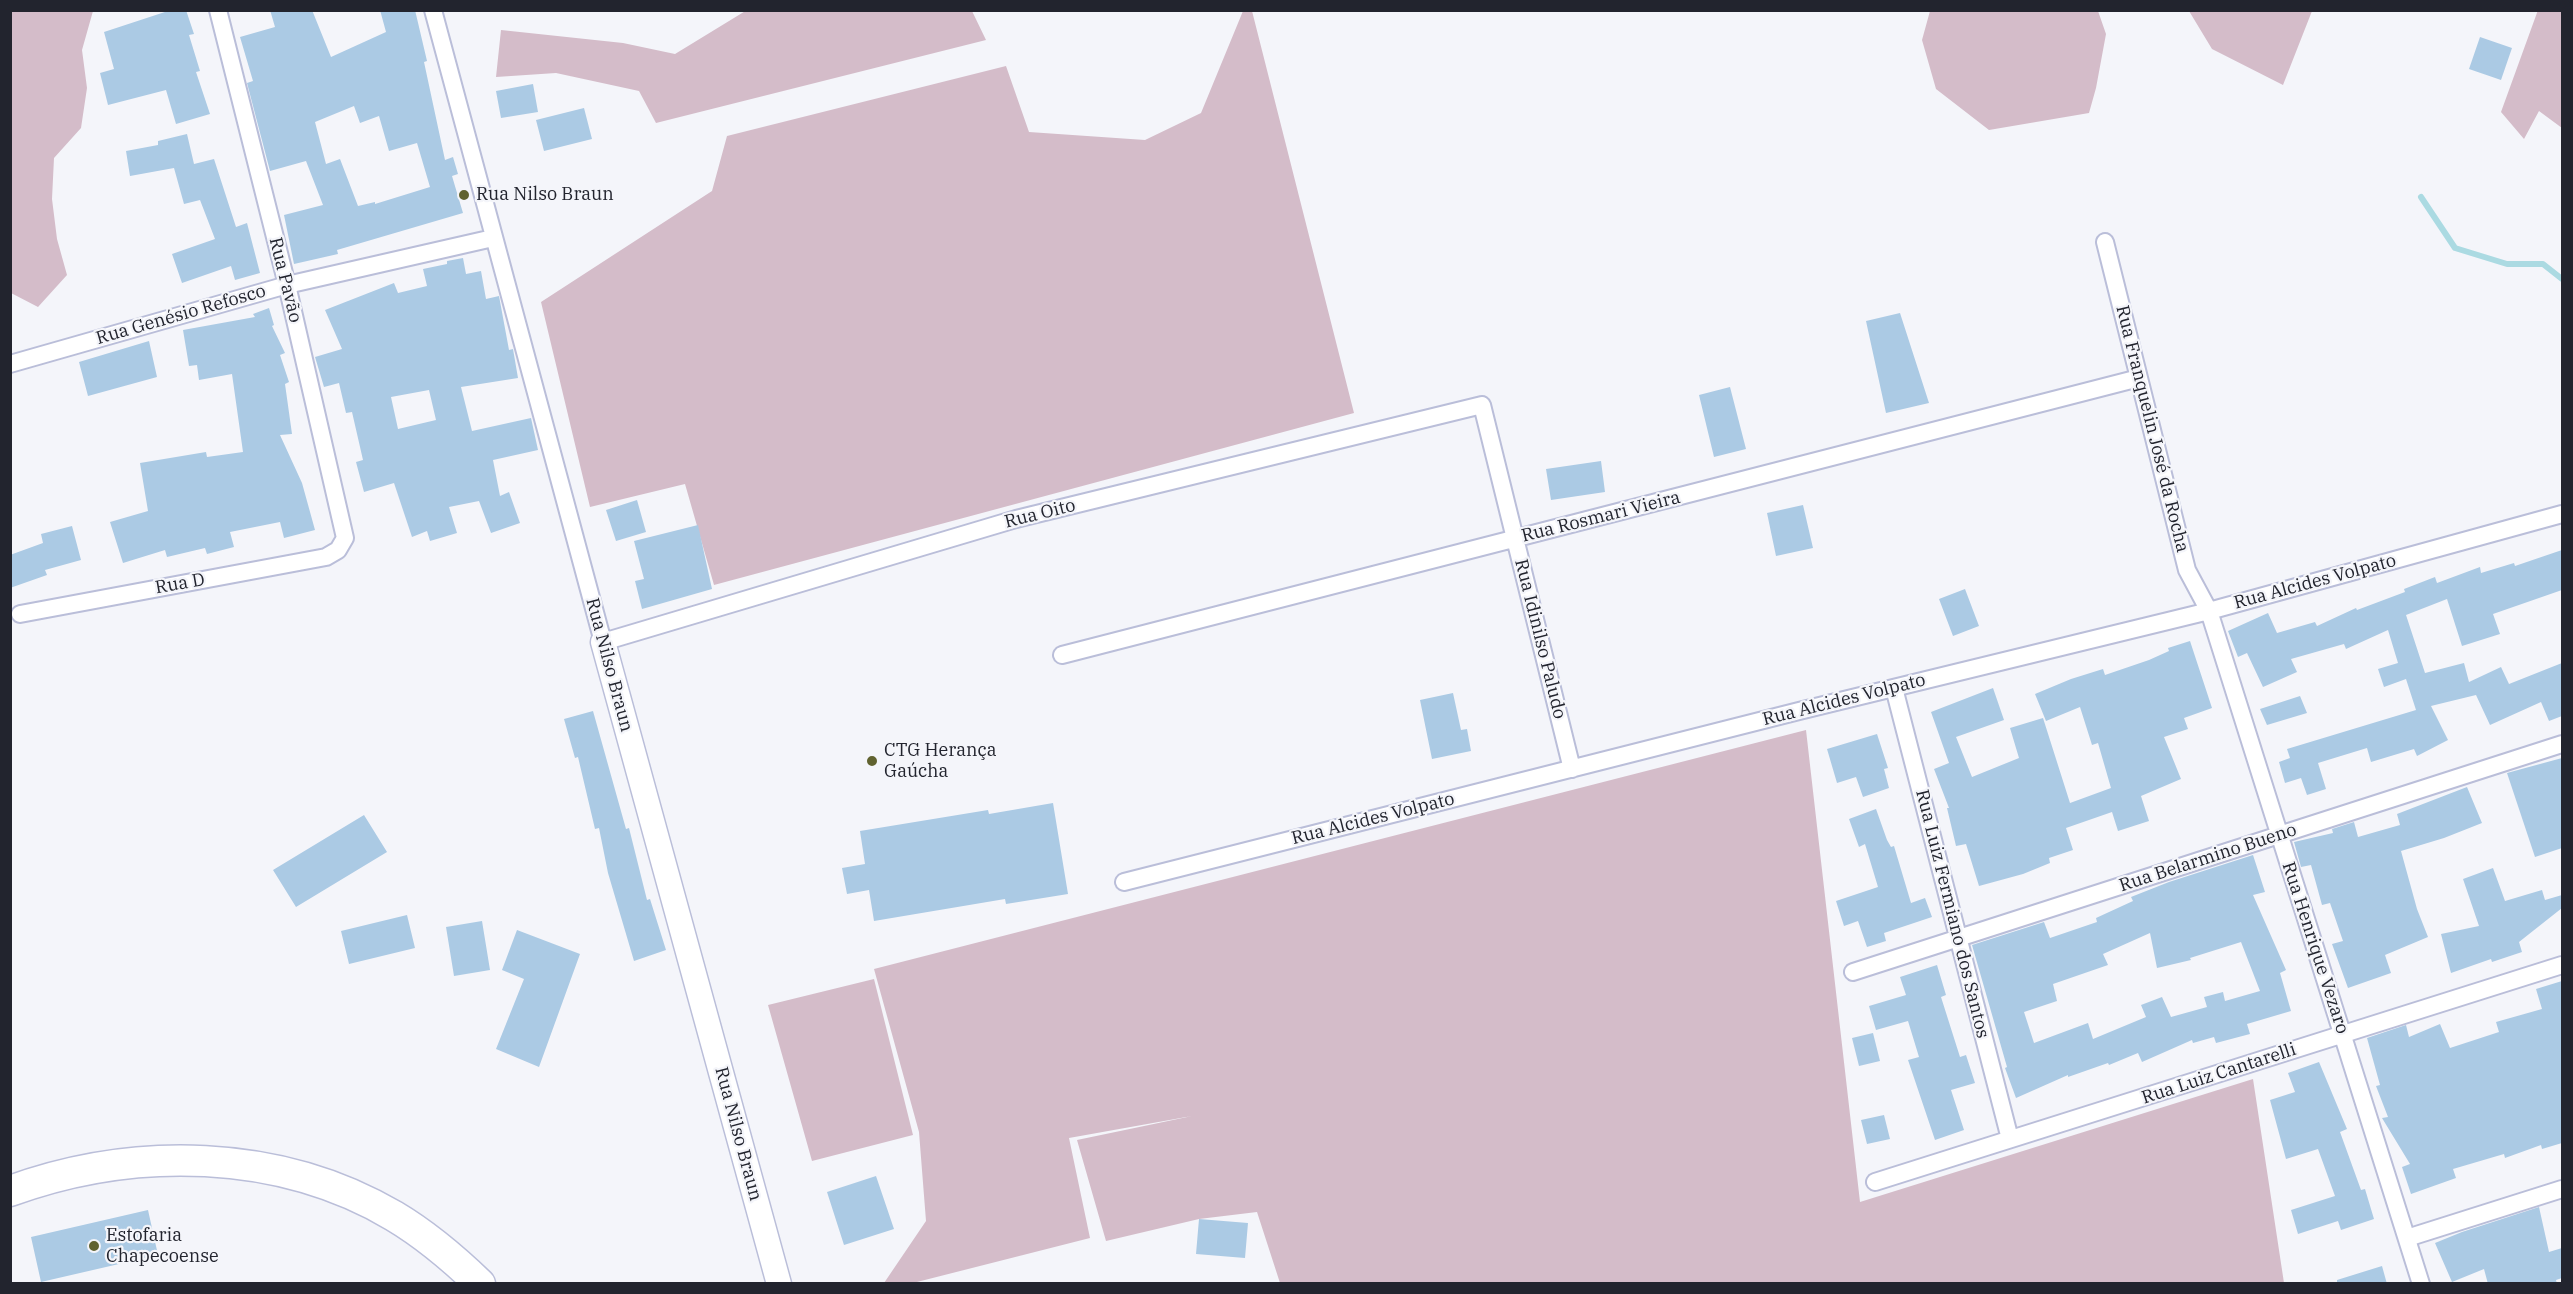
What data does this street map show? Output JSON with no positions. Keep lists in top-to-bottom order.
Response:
{
  "streets": {
    "street": [
      "Rua Pavão",
      "Rua Genésio Refosco",
      "Rua Franquelin José da Rocha",
      "Rua Oito",
      "Rua Rosmari Vieira",
      "Rua Alcides Volpato",
      "Rua D",
      "Rua Idinilso Paludo",
      "Rua Nilso Braun",
      "Rua Belarmino Bueno",
      "Rua Luiz Fermiano dos Santos",
      "Rua Henrique Vezaro",
      "Rua Luiz Cantarelli"
    ]
  },
  "crossings": [
    ["Rua Pavão", "Rua Genésio Refosco"],
    ["Rua Pavão", "Rua D"],
    ["Rua Genésio Refosco", "Rua Nilso Braun"],
    ["Rua Franquelin José da Rocha", "Rua Rosmari Vieira"],
    ["Rua Franquelin José da Rocha", "Rua Alcides Volpato"],
    ["Rua Franquelin José da Rocha", "Rua Henrique Vezaro"],
    ["Rua Oito", "Rua Idinilso Paludo"],
    ["Rua Oito", "Rua Nilso Braun"],
    ["Rua Rosmari Vieira", "Rua Idinilso Paludo"],
    ["Rua Alcides Volpato", "Rua Idinilso Paludo"],
    ["Rua Alcides Volpato", "Rua Luiz Fermiano dos Santos"],
    ["Rua Alcides Volpato", "Rua Henrique Vezaro"],
    ["Rua Belarmino Bueno", "Rua Luiz Fermiano dos Santos"],
    ["Rua Belarmino Bueno", "Rua Henrique Vezaro"],
    ["Rua Luiz Fermiano dos Santos", "Rua Luiz Cantarelli"],
    ["Rua Henrique Vezaro", "Rua Luiz Cantarelli"]
  ],
  "places": ["Rua Nilso Braun", "CTG Herança Gaúcha", "Estofaria Chapecoense"]
}
